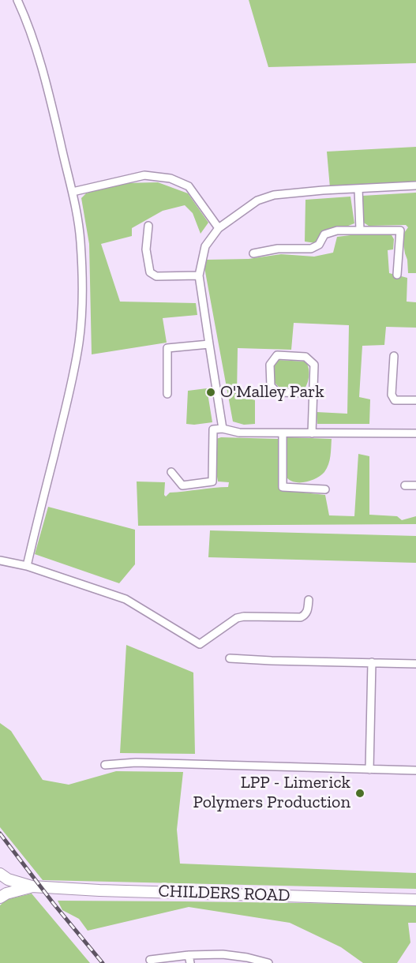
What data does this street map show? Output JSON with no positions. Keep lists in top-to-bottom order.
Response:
{
  "streets": {
    "main road": ["CHILDERS ROAD"]
  },
  "places": ["O'Malley Park", "LPP - Limerick Polymers Production"]
}
